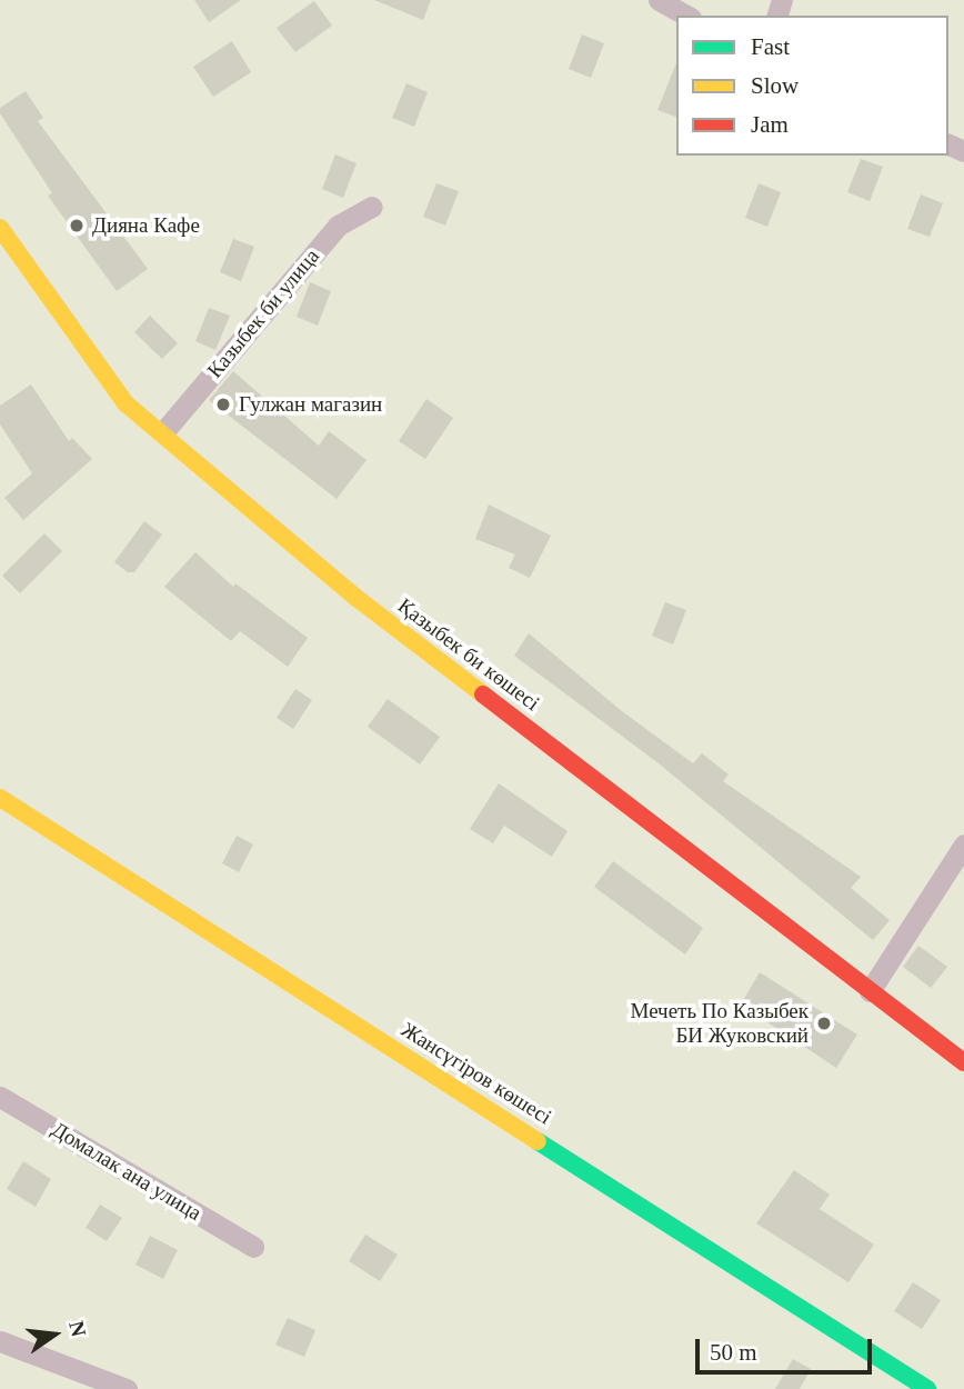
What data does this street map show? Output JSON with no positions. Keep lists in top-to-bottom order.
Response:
{
  "streets": {
    "main road": ["Қазыбек би көшесі", "Жансүгіров көшесі"],
    "street": ["Казыбек би улица", "Домалак ана улица"]
  },
  "crossings": [
    ["Казыбек би улица", "Қазыбек би көшесі"]
  ],
  "places": ["Дияна Кафе", "Гулжан магазин", "Мечеть По Казыбек БИ Жуковский"],
  "legend": ["Fast", "Slow", "Jam"],
  "scale_bar": "50 m",
  "north": "right"
}
